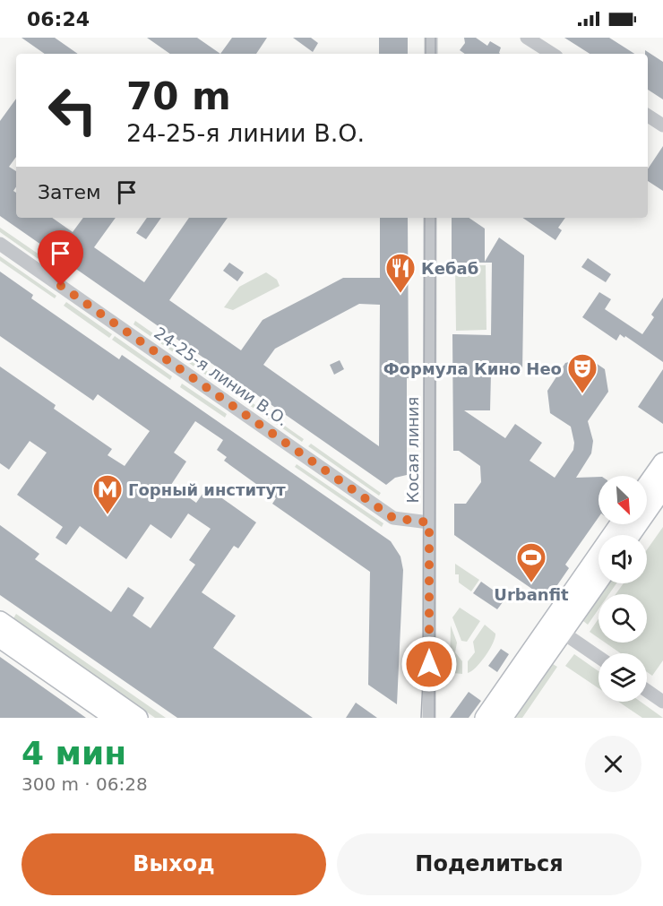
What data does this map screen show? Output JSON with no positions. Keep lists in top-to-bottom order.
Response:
{
  "streets": {
    "street": ["24-25-я линии В.О.", "Косая линия"]
  },
  "crossings": [
    ["24-25-я линии В.О.", "Косая линия"]
  ],
  "places": {
    "restaurant": ["Кебаб"],
    "theatre": ["Формула Кино Нео"],
    "metro station": ["Горный институт"],
    "sports": ["Urbanfit"]
  },
  "north": "bottom right",
  "page": {
    "status": "06:24",
    "turn": ["70 m", "24-25-я линии В.О."],
    "then": "Затем",
    "heading": ["4 мин", "300 m · 06:28"],
    "buttons": ["Выход", "Поделиться"]
  }
}
